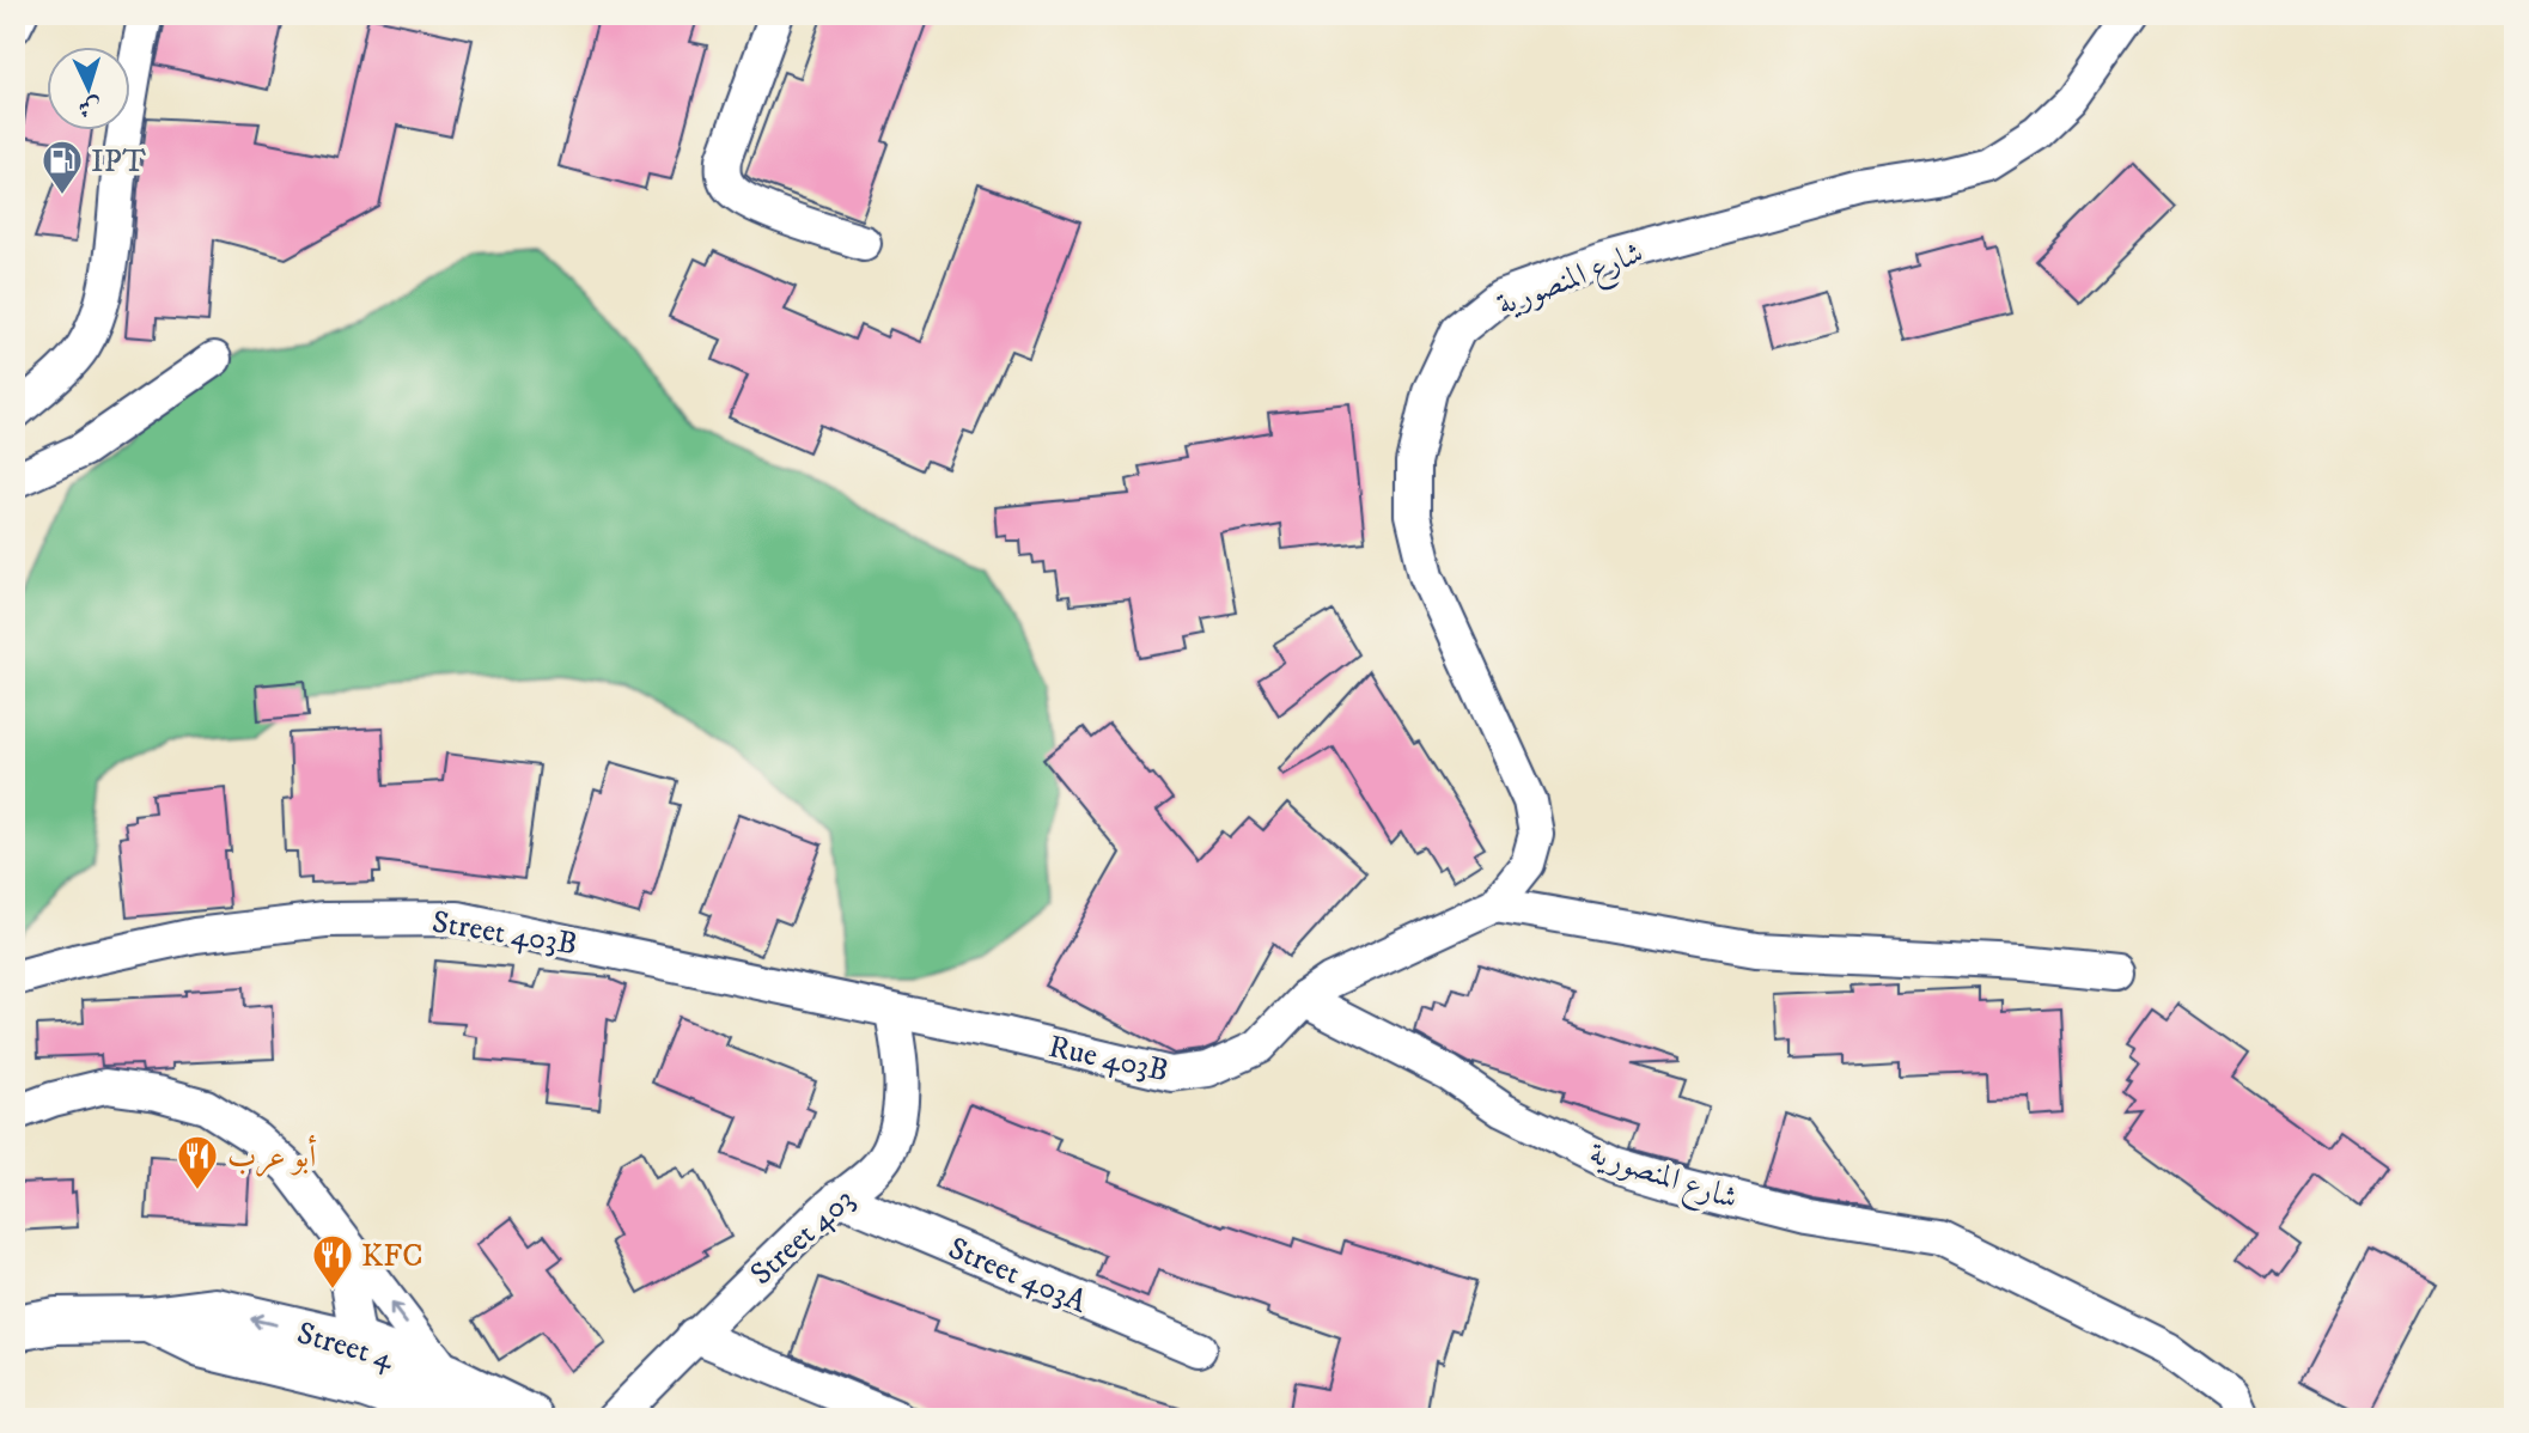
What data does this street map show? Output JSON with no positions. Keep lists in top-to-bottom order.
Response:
{
  "streets": {
    "main road": ["Street 4"],
    "street": [
      "شارع المنصورية",
      "Street 403B",
      "Rue 403B",
      "Street 403",
      "Street 403A"
    ]
  },
  "crossings": [
    ["شارع المنصورية", "Rue 403B"],
    ["Street 403B", "Rue 403B"],
    ["Street 403B", "Street 403"],
    ["Rue 403B", "Street 403"],
    ["Street 403", "Street 403A"]
  ],
  "places": {
    "fuel station": ["IPT"],
    "restaurant": ["أبو عرب", "KFC"]
  },
  "north": "bottom"
}
